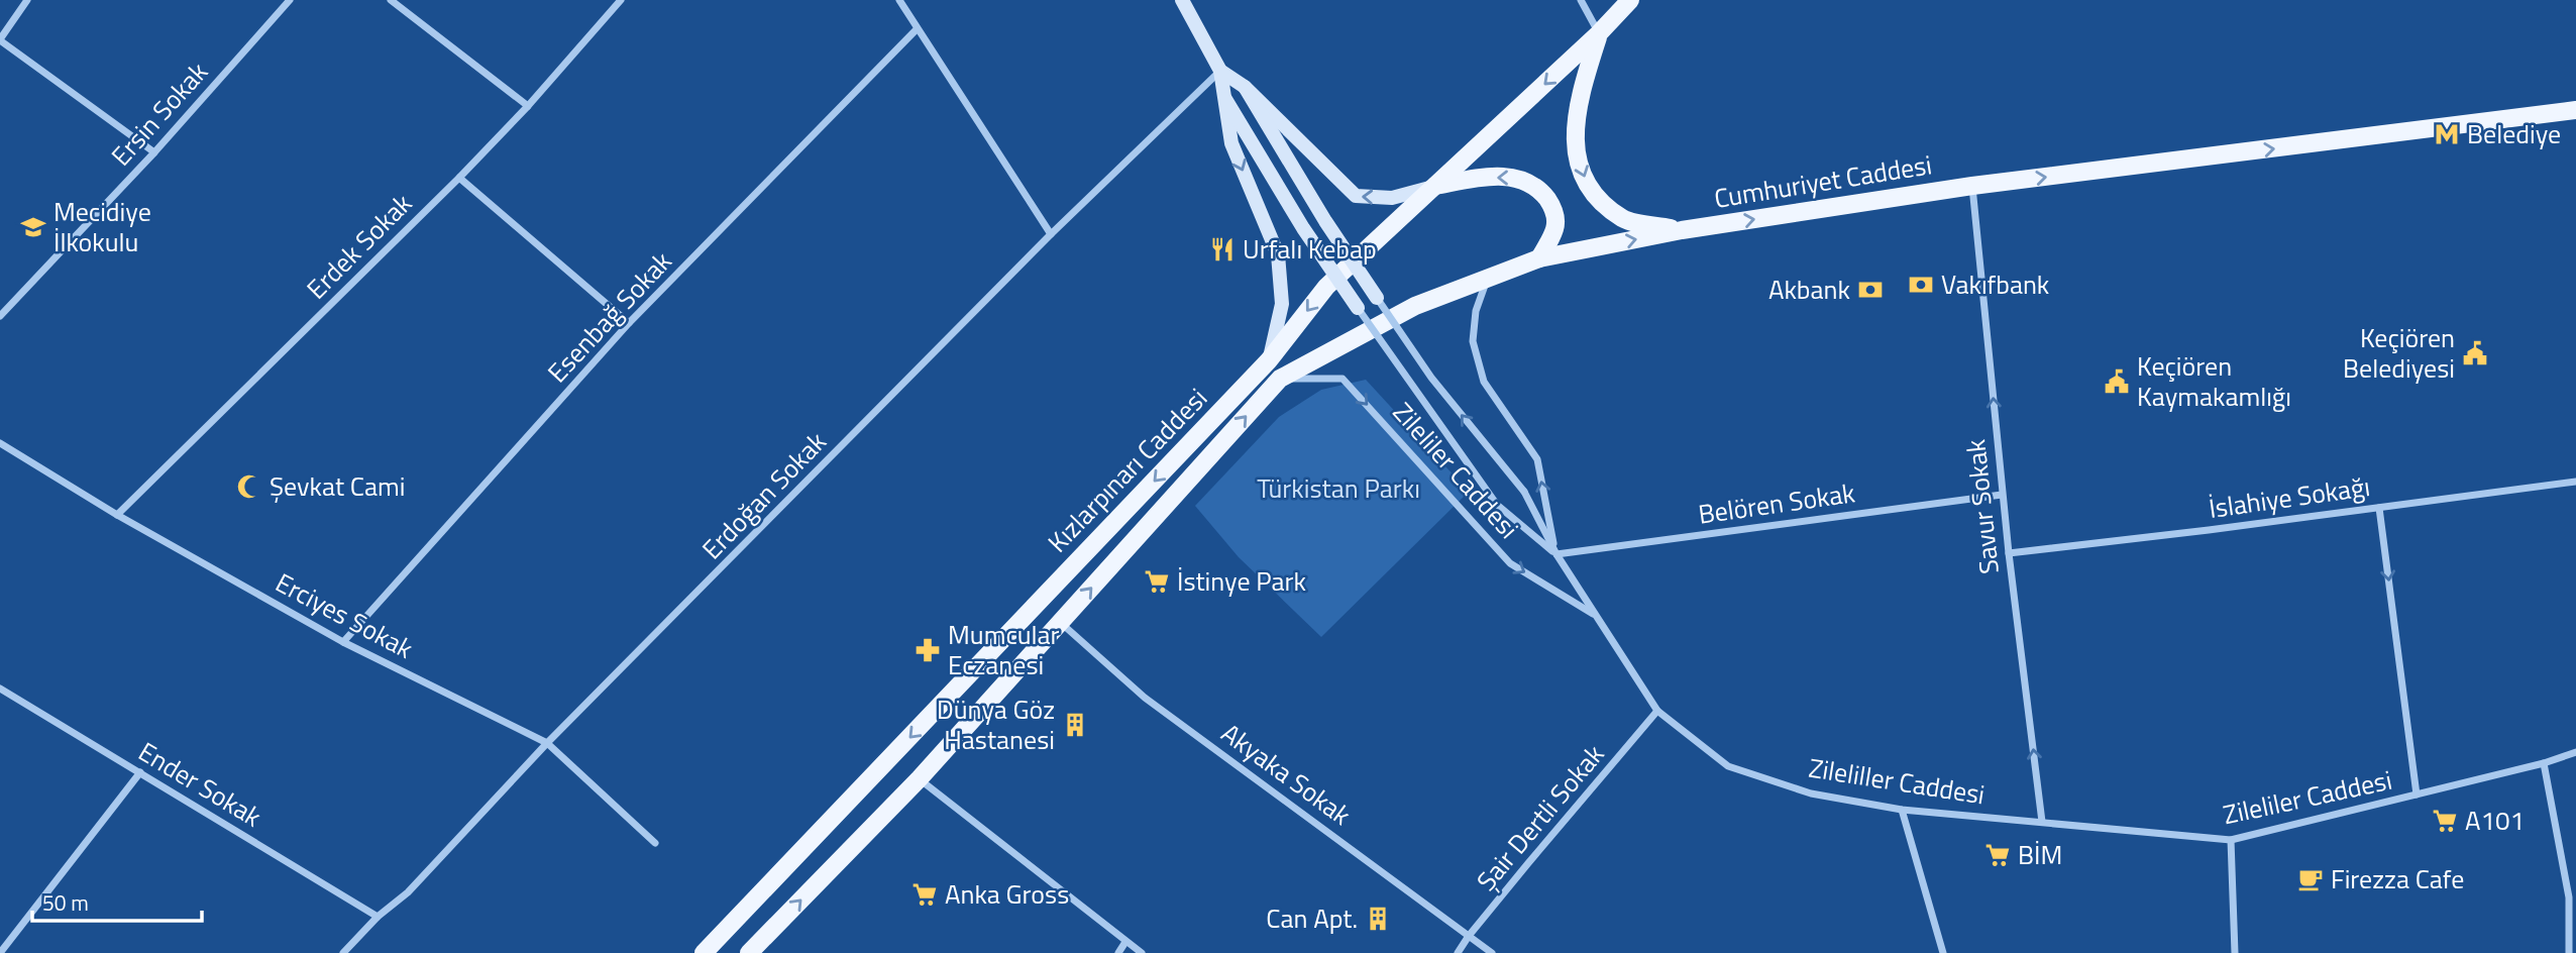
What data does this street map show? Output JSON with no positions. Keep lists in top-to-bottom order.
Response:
{
  "streets": {
    "main road": ["Cumhuriyet Caddesi", "Kızlarpınarı Caddesi"],
    "street": [
      "Ersin Sokak",
      "Erdek Sokak",
      "Esenbağ Sokak",
      "Zileliler Caddesi",
      "Erdoğan Sokak",
      "İslahiye Sokağı",
      "Belören Sokak",
      "Savur Sokak",
      "Erciyes Sokak",
      "Akyaka Sokak",
      "Zileliller Caddesi",
      "Ender Sokak",
      "Şair Dertli Sokak"
    ]
  },
  "crossings": [
    ["Cumhuriyet Caddesi", "Kızlarpınarı Caddesi"],
    ["Cumhuriyet Caddesi", "Savur Sokak"],
    ["Erdek Sokak", "Erciyes Sokak"],
    ["Esenbağ Sokak", "Erciyes Sokak"],
    ["Kızlarpınarı Caddesi", "Zileliler Caddesi"],
    ["Kızlarpınarı Caddesi", "Akyaka Sokak"],
    ["Zileliler Caddesi", "Savur Sokak"],
    ["Zileliler Caddesi", "Zileliller Caddesi"],
    ["Erdoğan Sokak", "Erciyes Sokak"],
    ["Erdoğan Sokak", "Ender Sokak"],
    ["İslahiye Sokağı", "Savur Sokak"],
    ["Belören Sokak", "Savur Sokak"],
    ["Belören Sokak", "Zileliller Caddesi"],
    ["Savur Sokak", "Zileliller Caddesi"],
    ["Akyaka Sokak", "Şair Dertli Sokak"],
    ["Zileliller Caddesi", "Şair Dertli Sokak"]
  ],
  "one_way": ["Cumhuriyet Caddesi", "Savur Sokak"],
  "parks": ["Türkistan Parkı"],
  "places": {
    "metro station": ["Belediye"],
    "school or university": ["Mecidiye İlkokulu"],
    "restaurant": ["Urfalı Kebap"],
    "bank": ["Vakıfbank", "Akbank"],
    "public building": ["Keçiören Belediyesi", "Keçiören Kaymakamlığı"],
    "mosque": ["Şevkat Cami"],
    "supermarket": [
      "İstinye Park",
      "A101",
      "BİM",
      "Anka Gross"
    ],
    "pharmacy": ["Mumcular Eczanesi"],
    "building": ["Dünya Göz Hastanesi", "Can Apt."],
    "cafe": ["Firezza Cafe"]
  },
  "scale_bar": "50 m"
}
